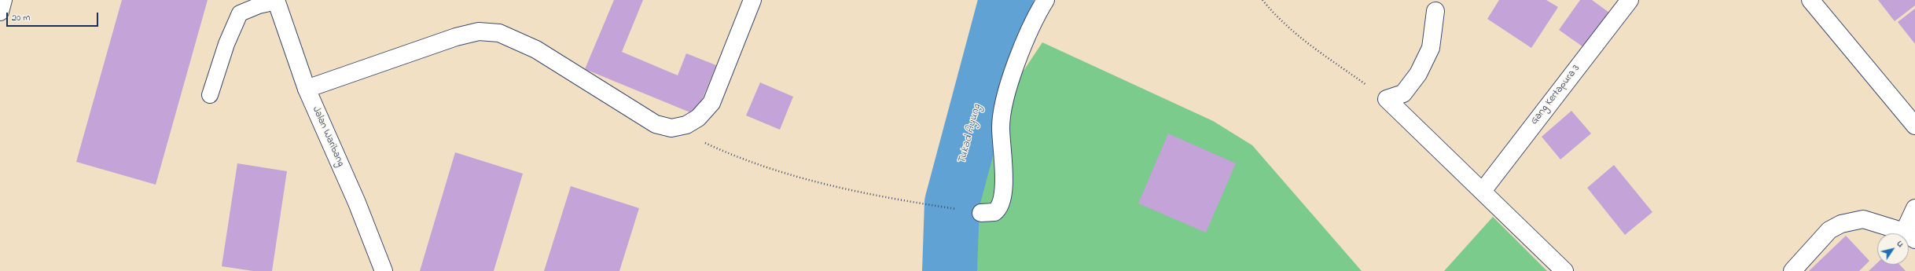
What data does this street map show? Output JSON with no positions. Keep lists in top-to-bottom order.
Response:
{
  "streets": {
    "street": ["Gang Kertapura 3", "Jalan Waribang"]
  },
  "water": ["Tukad Ayung"],
  "scale_bar": "20 m",
  "north": "top right"
}
